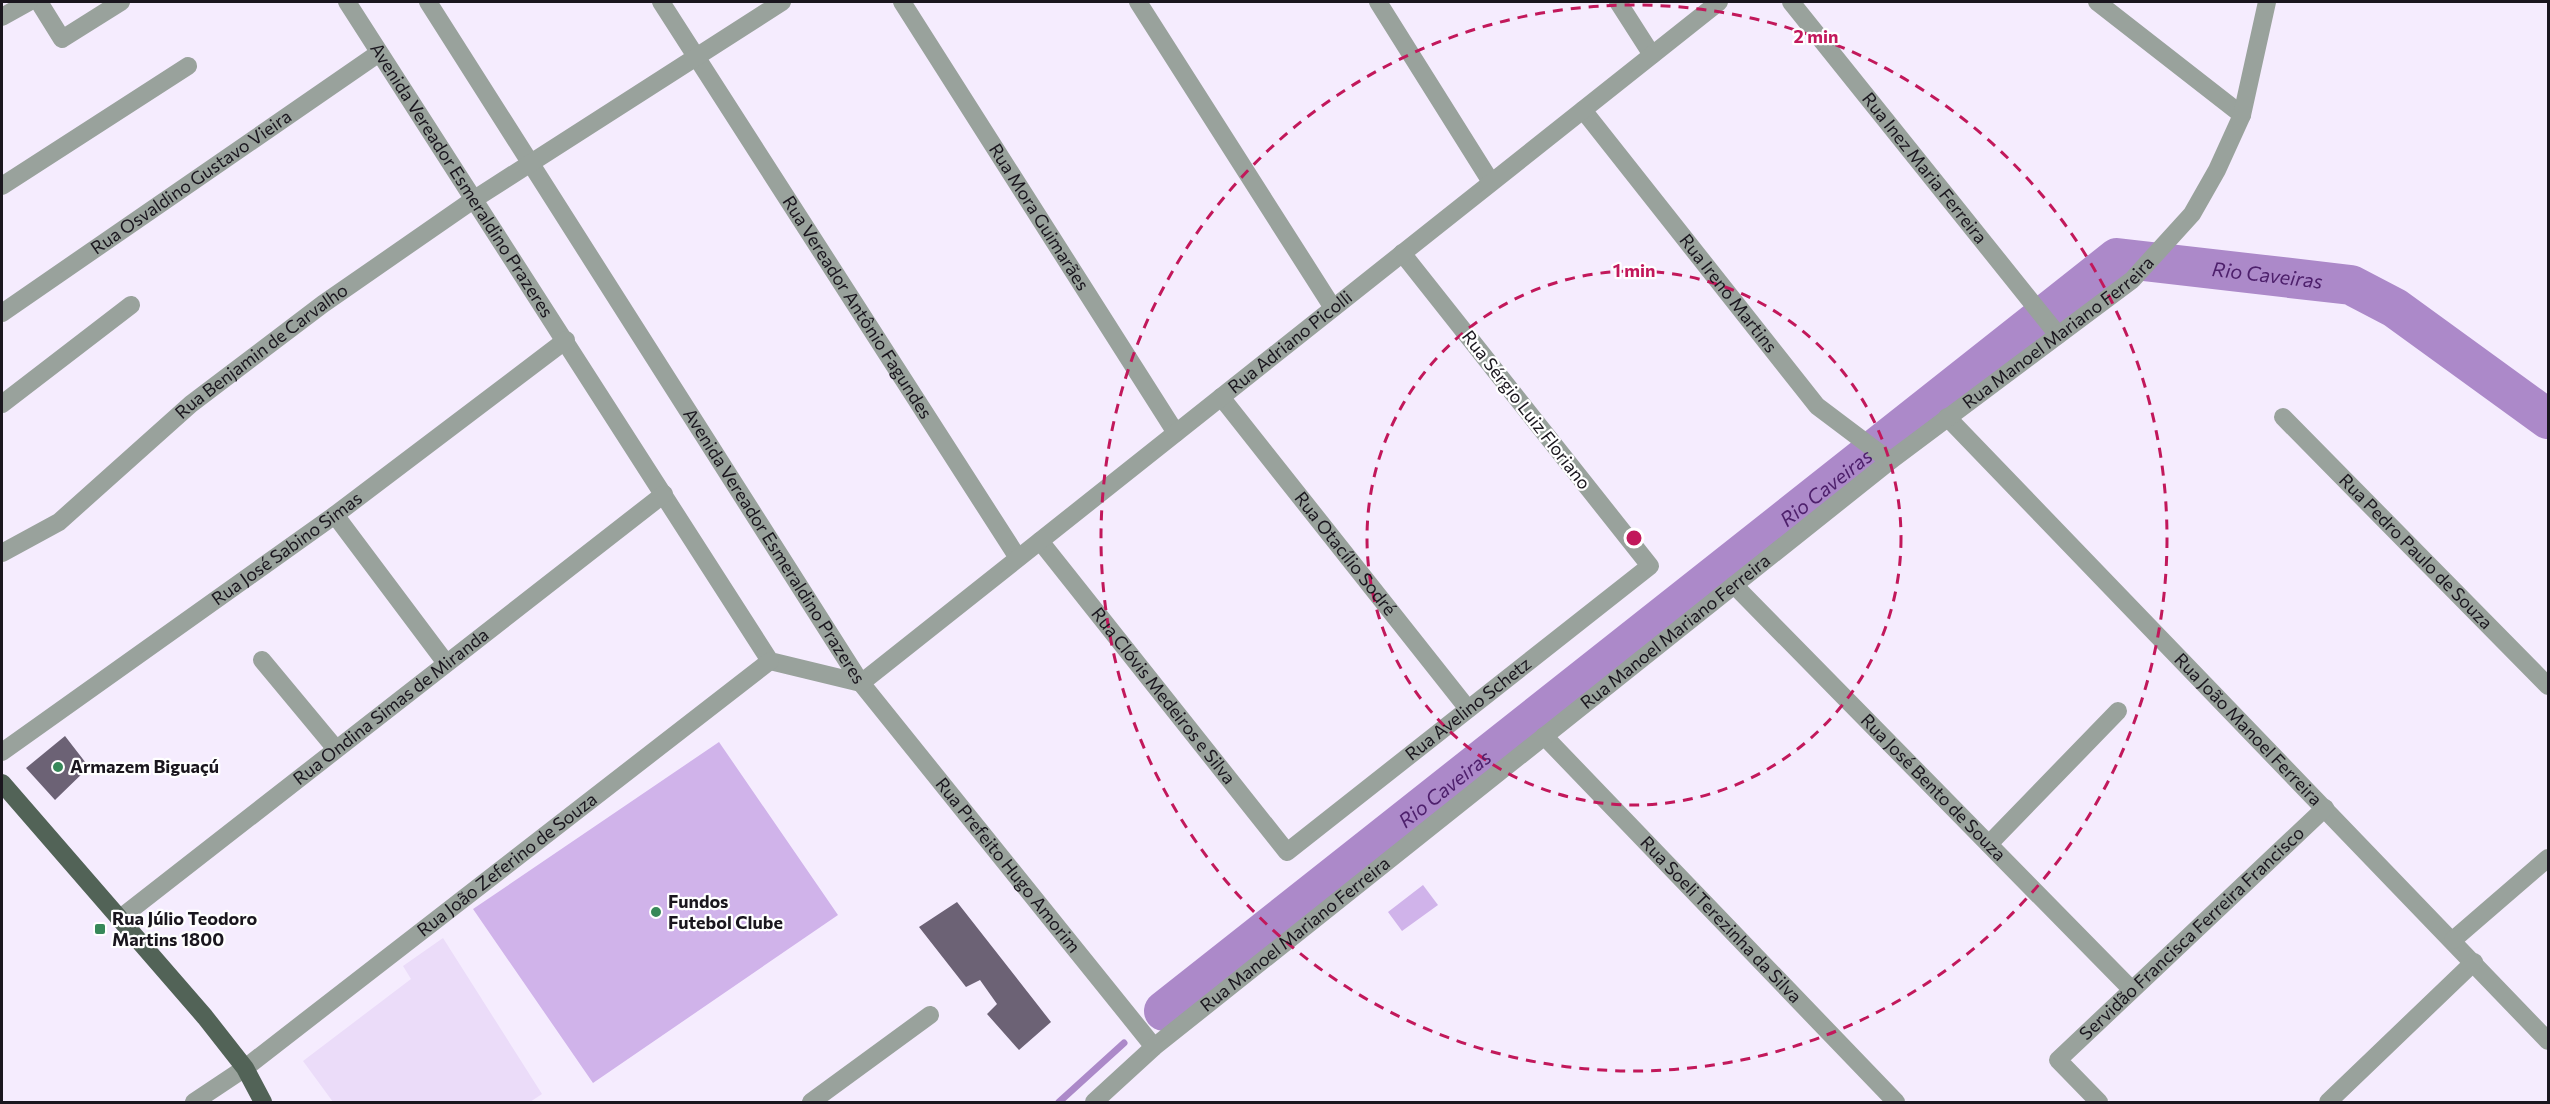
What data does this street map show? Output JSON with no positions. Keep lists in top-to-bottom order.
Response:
{
  "streets": {
    "street": [
      "Rua Inez Maria Ferreira",
      "Avenida Vereador Esmeraldino Prazeres",
      "Rua Osvaldino Gustavo Vieira",
      "Rua Mora Guimarães",
      "Rua Ireno Martins",
      "Rua Vereador Antônio Fagundes",
      "Rua Manoel Mariano Ferreira",
      "Rua Adriano Picolli",
      "Rua Benjamin de Carvalho",
      "Rua Sérgio Luiz Floriano",
      "Rua José Sabino Simas",
      "Rua Pedro Paulo de Souza",
      "Rua Otacílio Sodré",
      "Rua Clóvis Medeiros e Silva",
      "Rua Ondina Simas de Miranda",
      "Rua Avelino Schetz",
      "Rua João Manoel Ferreira",
      "Rua José Bento de Souza",
      "Rua João Zeferino de Souza",
      "Rua Prefeito Hugo Amorim",
      "Rua Soeli Terezinha da Silva",
      "Servidão Francisca Ferreira Francisco"
    ]
  },
  "crossings": [
    ["Rua Inez Maria Ferreira", "Rua Manoel Mariano Ferreira"],
    ["Avenida Vereador Esmeraldino Prazeres", "Rua Osvaldino Gustavo Vieira"],
    ["Avenida Vereador Esmeraldino Prazeres", "Rua Adriano Picolli"],
    ["Avenida Vereador Esmeraldino Prazeres", "Rua Benjamin de Carvalho"],
    ["Avenida Vereador Esmeraldino Prazeres", "Rua José Sabino Simas"],
    ["Avenida Vereador Esmeraldino Prazeres", "Rua Ondina Simas de Miranda"],
    ["Avenida Vereador Esmeraldino Prazeres", "Rua João Zeferino de Souza"],
    ["Avenida Vereador Esmeraldino Prazeres", "Rua Prefeito Hugo Amorim"],
    ["Rua Mora Guimarães", "Rua Adriano Picolli"],
    ["Rua Ireno Martins", "Rua Manoel Mariano Ferreira"],
    ["Rua Ireno Martins", "Rua Adriano Picolli"],
    ["Rua Vereador Antônio Fagundes", "Rua Adriano Picolli"],
    ["Rua Vereador Antônio Fagundes", "Rua Benjamin de Carvalho"],
    ["Rua Manoel Mariano Ferreira", "Rua João Manoel Ferreira"],
    ["Rua Manoel Mariano Ferreira", "Rua José Bento de Souza"],
    ["Rua Manoel Mariano Ferreira", "Rua Prefeito Hugo Amorim"],
    ["Rua Manoel Mariano Ferreira", "Rua Soeli Terezinha da Silva"],
    ["Rua Adriano Picolli", "Rua Sérgio Luiz Floriano"],
    ["Rua Adriano Picolli", "Rua Otacílio Sodré"],
    ["Rua Adriano Picolli", "Rua Clóvis Medeiros e Silva"],
    ["Rua Adriano Picolli", "Rua Prefeito Hugo Amorim"],
    ["Rua Sérgio Luiz Floriano", "Rua Avelino Schetz"],
    ["Rua Otacílio Sodré", "Rua Avelino Schetz"],
    ["Rua Clóvis Medeiros e Silva", "Rua Avelino Schetz"],
    ["Rua João Manoel Ferreira", "Servidão Francisca Ferreira Francisco"],
    ["Rua José Bento de Souza", "Servidão Francisca Ferreira Francisco"]
  ],
  "water": ["Rio Caveiras"],
  "places": {
    "other": ["Armazem Biguaçú", "Fundos Futebol Clube"],
    "transit": ["Rua Júlio Teodoro Martins 1800"]
  },
  "rings": ["2 min", "1 min"]
}
